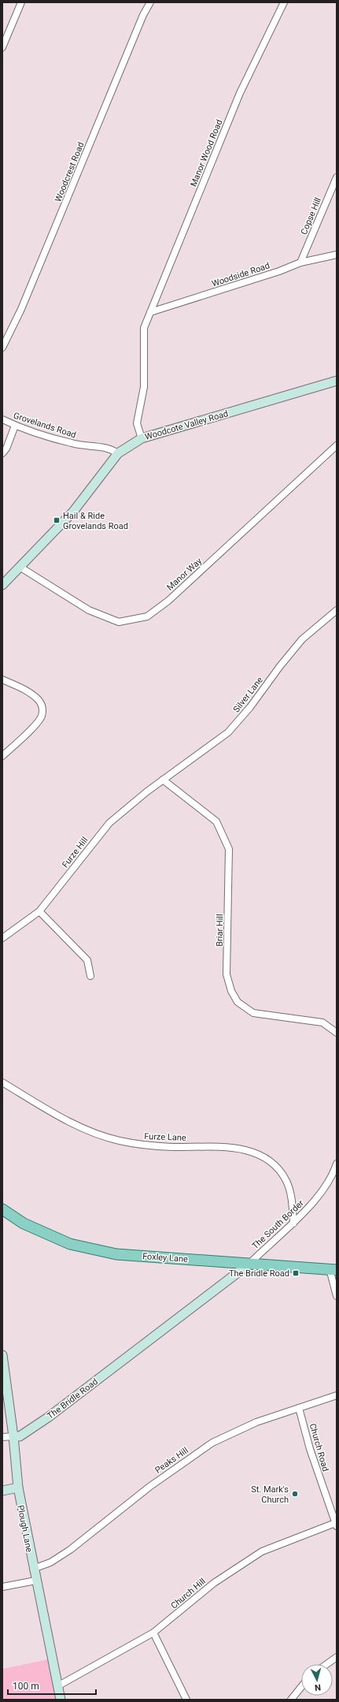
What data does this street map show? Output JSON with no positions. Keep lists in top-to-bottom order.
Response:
{
  "streets": {
    "main road": ["Foxley Lane"],
    "street": [
      "Manor Wood Road",
      "Woodcrest Road",
      "Copse Hill",
      "Woodside Road",
      "Grovelands Road",
      "Woodcote Valley Road",
      "Manor Way",
      "Silver Lane",
      "Furze Hill",
      "Briar Hill",
      "Furze Lane",
      "The South Border",
      "The Bridle Road",
      "Church Road",
      "Peaks Hill",
      "Plough Lane",
      "Church Hill"
    ]
  },
  "crossings": [
    ["Manor Wood Road", "Woodside Road"],
    ["Manor Wood Road", "Woodcote Valley Road"],
    ["Copse Hill", "Woodside Road"],
    ["Grovelands Road", "Woodcote Valley Road"],
    ["Woodcote Valley Road", "Manor Way"],
    ["Silver Lane", "Furze Hill"],
    ["Silver Lane", "Briar Hill"],
    ["Furze Hill", "Briar Hill"],
    ["Furze Lane", "The South Border"],
    ["The South Border", "Foxley Lane"],
    ["The South Border", "The Bridle Road"],
    ["Foxley Lane", "The Bridle Road"],
    ["The Bridle Road", "Plough Lane"],
    ["Church Road", "Peaks Hill"],
    ["Church Road", "Church Hill"],
    ["Peaks Hill", "Plough Lane"],
    ["Plough Lane", "Church Hill"]
  ],
  "places": {
    "transit": ["Hail & Ride Grovelands Road", "The Bridle Road"],
    "other": ["St. Mark's Church"]
  },
  "scale_bar": "100 m",
  "north": "bottom"
}
